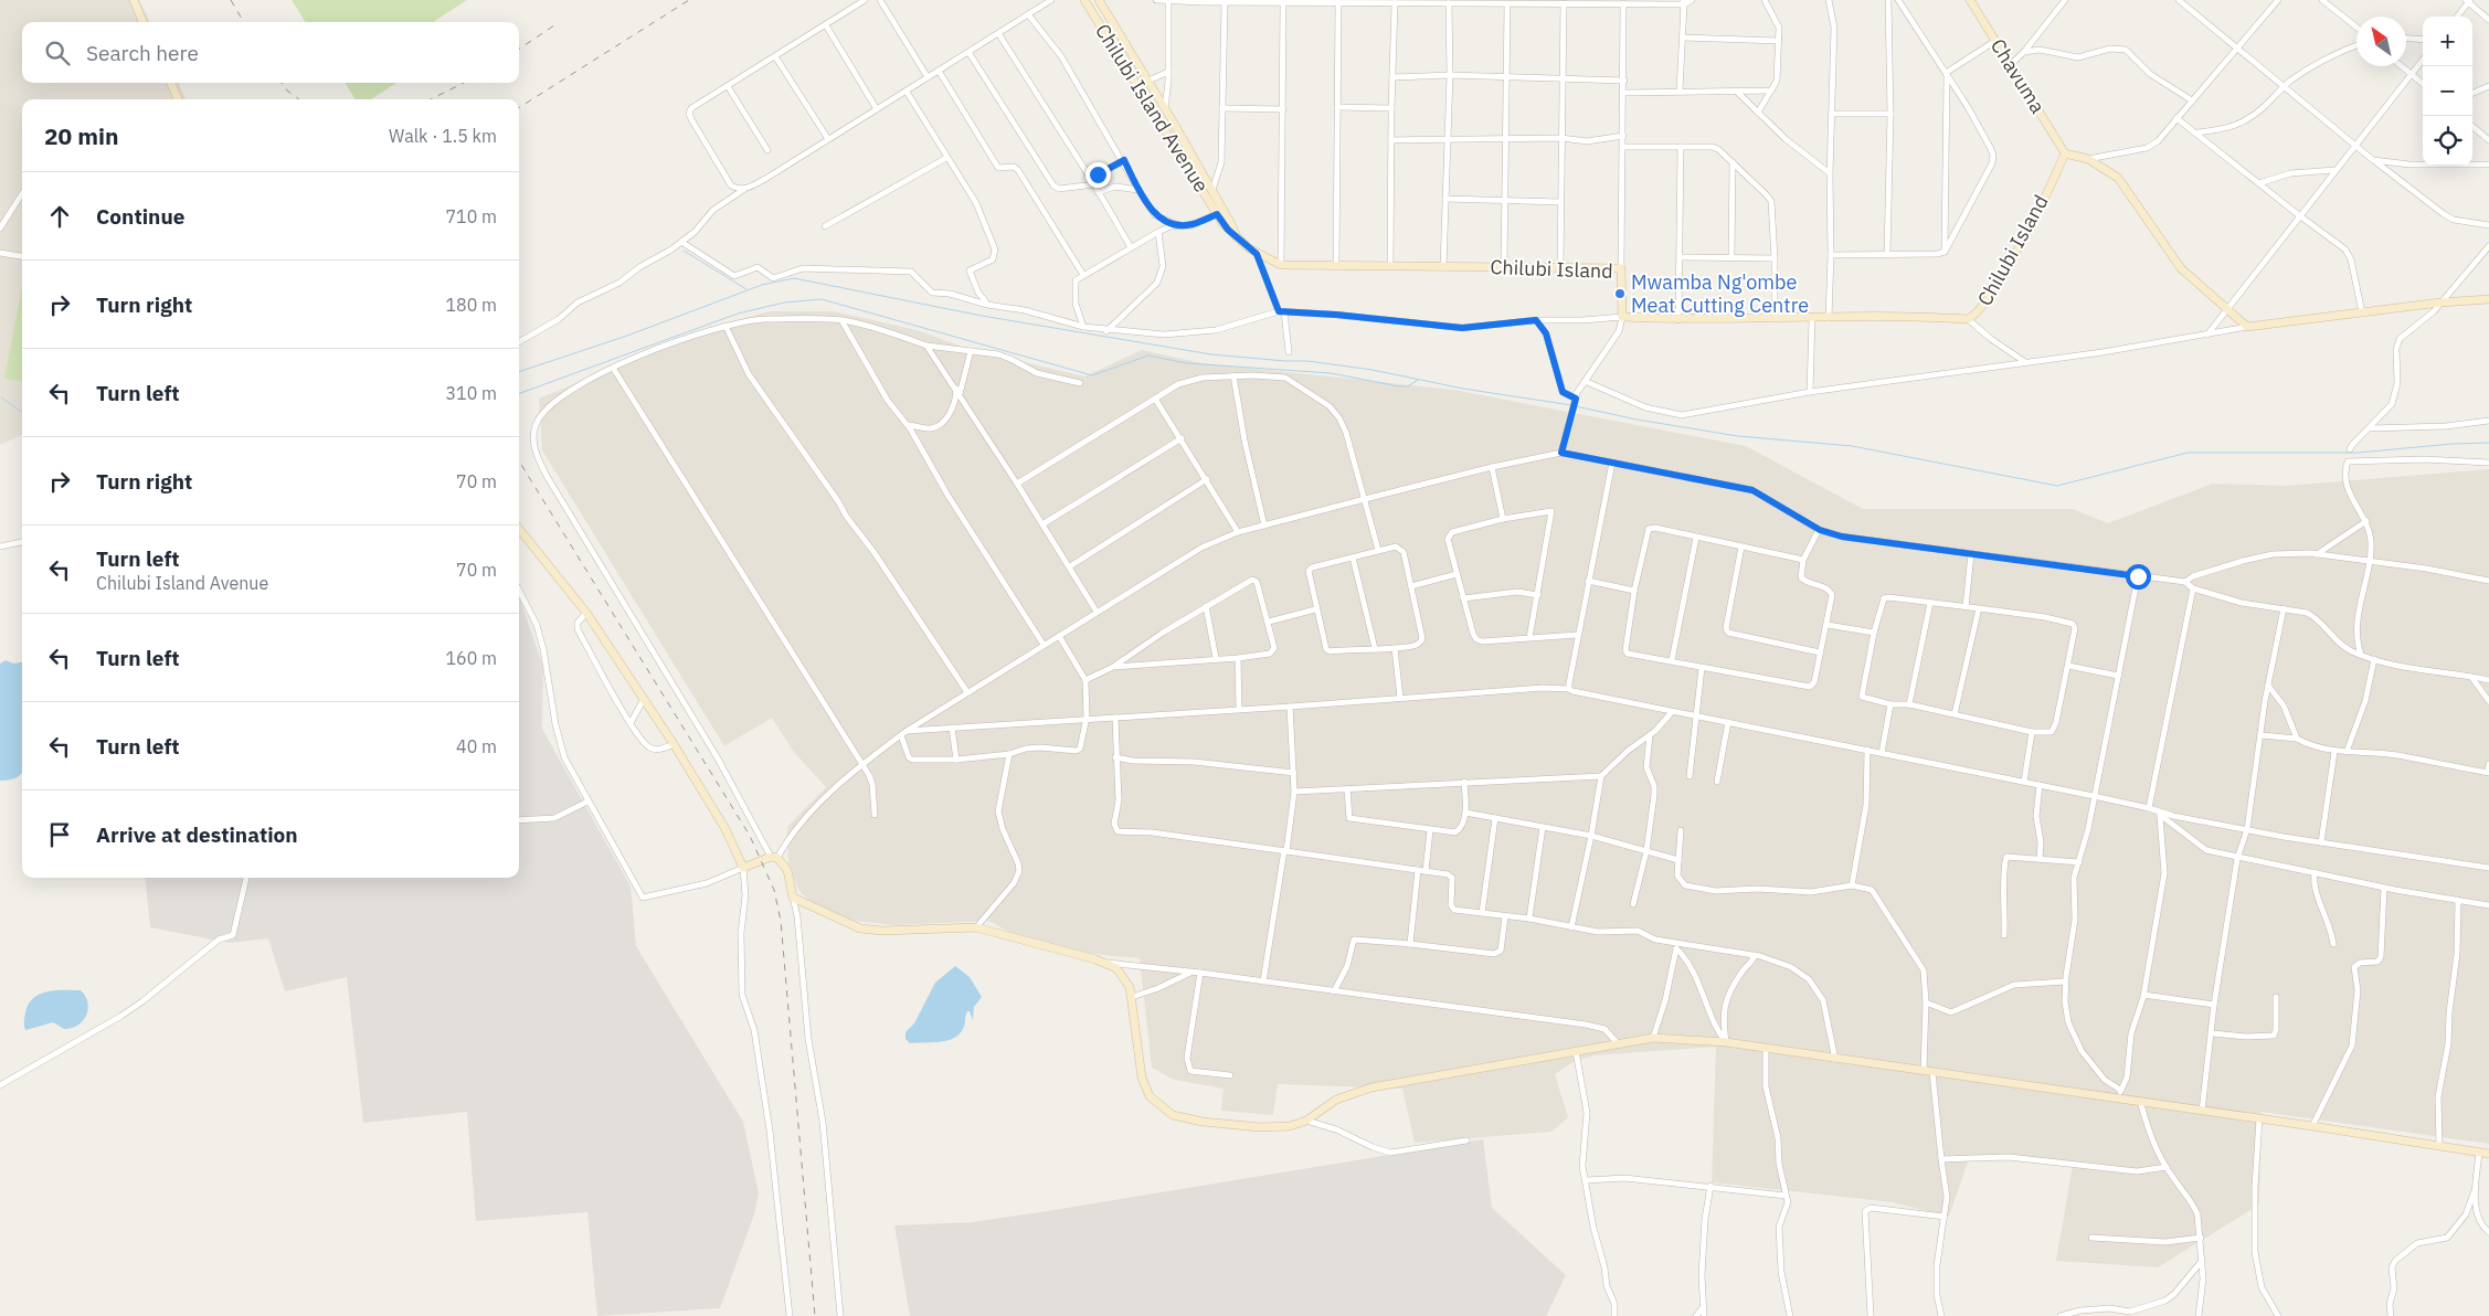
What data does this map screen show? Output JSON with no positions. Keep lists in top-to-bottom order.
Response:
{
  "streets": {
    "street": ["Chavuma", "Chilubi Island Avenue", "Chilubi Island"]
  },
  "crossings": [
    ["Chavuma", "Chilubi Island"],
    ["Chilubi Island Avenue", "Chilubi Island"]
  ],
  "places": ["Mwamba Ng'ombe Meat Cutting Centre"],
  "north": "top left",
  "page": {
    "map_buttons": ["+", "−"],
    "search": "Search here",
    "heading": ["20 min", "Walk · 1.5 km"],
    "list": [
      ["Continue", "710 m"],
      ["Turn right", "180 m"],
      ["Turn left", "310 m"],
      ["Turn right", "70 m"],
      ["Turn left", "Chilubi Island Avenue", "70 m"],
      ["Turn left", "160 m"],
      ["Turn left", "40 m"],
      "Arrive at destination"
    ]
  }
}
